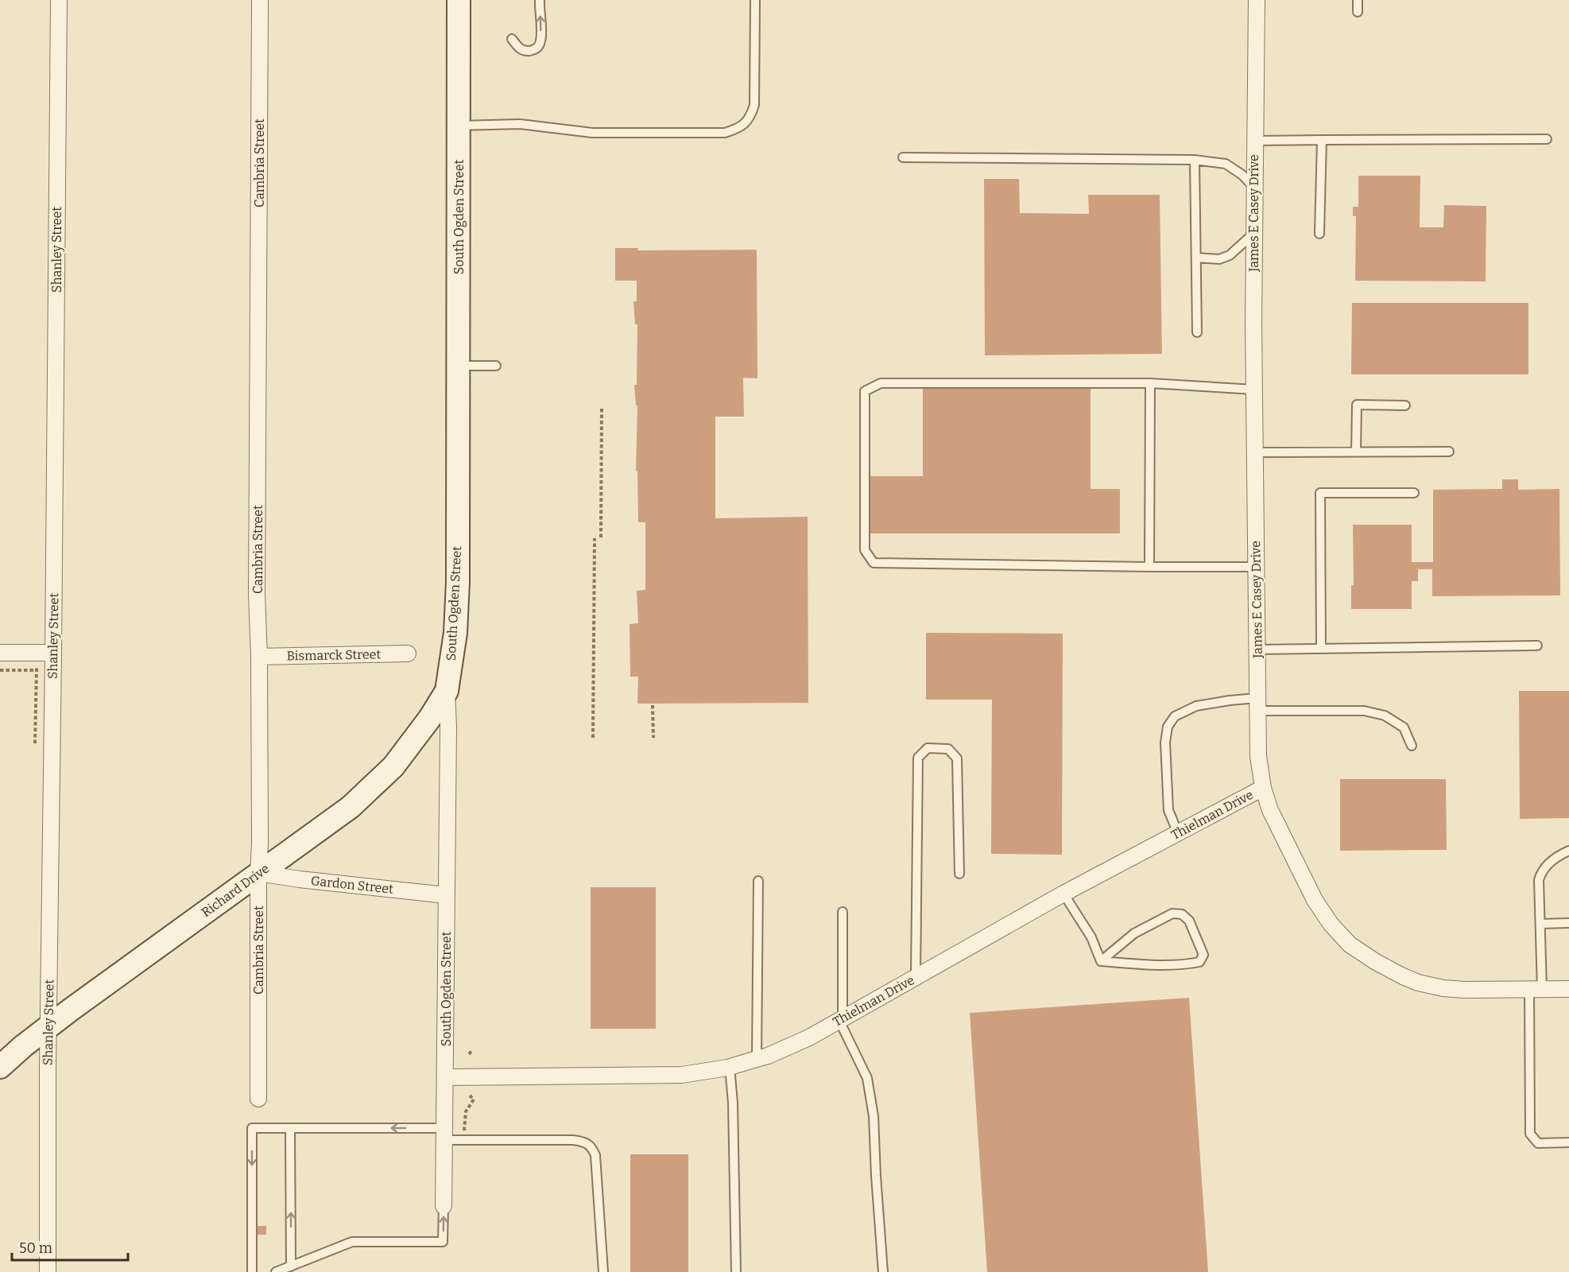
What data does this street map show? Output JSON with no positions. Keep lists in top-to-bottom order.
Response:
{
  "streets": {
    "street": [
      "Cambria Street",
      "James E Casey Drive",
      "South Ogden Street",
      "Shanley Street",
      "Bismarck Street",
      "Thielman Drive",
      "Gardon Street",
      "Richard Drive"
    ]
  },
  "crossings": [
    ["Cambria Street", "Bismarck Street"],
    ["Cambria Street", "Gardon Street"],
    ["Cambria Street", "Richard Drive"],
    ["James E Casey Drive", "Thielman Drive"],
    ["South Ogden Street", "Thielman Drive"],
    ["South Ogden Street", "Gardon Street"],
    ["South Ogden Street", "Richard Drive"],
    ["Shanley Street", "Richard Drive"],
    ["Gardon Street", "Richard Drive"]
  ],
  "scale_bar": "50 m"
}
